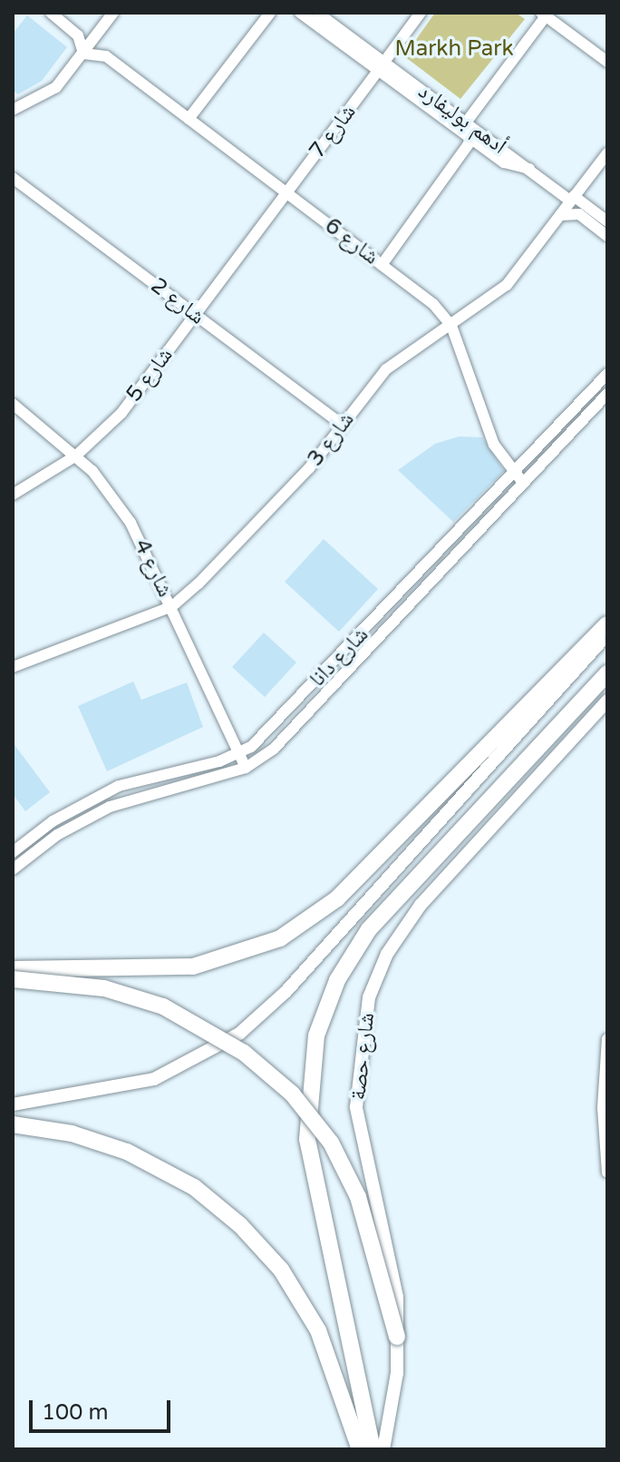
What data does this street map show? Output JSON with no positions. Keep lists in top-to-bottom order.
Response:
{
  "streets": {
    "main road": ["شارع حصة"],
    "street": [
      "أدهم بوليفارد",
      "شارع 7",
      "شارع 6",
      "شارع 2",
      "شارع 5",
      "شارع 3",
      "شارع 4",
      "شارع دانا"
    ]
  },
  "crossings": [
    ["أدهم بوليفارد", "شارع 7"],
    ["أدهم بوليفارد", "شارع 3"],
    ["شارع 7", "شارع 6"],
    ["شارع 7", "شارع 5"],
    ["شارع 6", "شارع 5"],
    ["شارع 6", "شارع 3"],
    ["شارع 6", "شارع دانا"],
    ["شارع 2", "شارع 5"],
    ["شارع 2", "شارع 3"],
    ["شارع 5", "شارع 4"],
    ["شارع 3", "شارع 4"],
    ["شارع 4", "شارع دانا"]
  ],
  "parks": ["Markh Park"],
  "scale_bar": "100 m"
}
